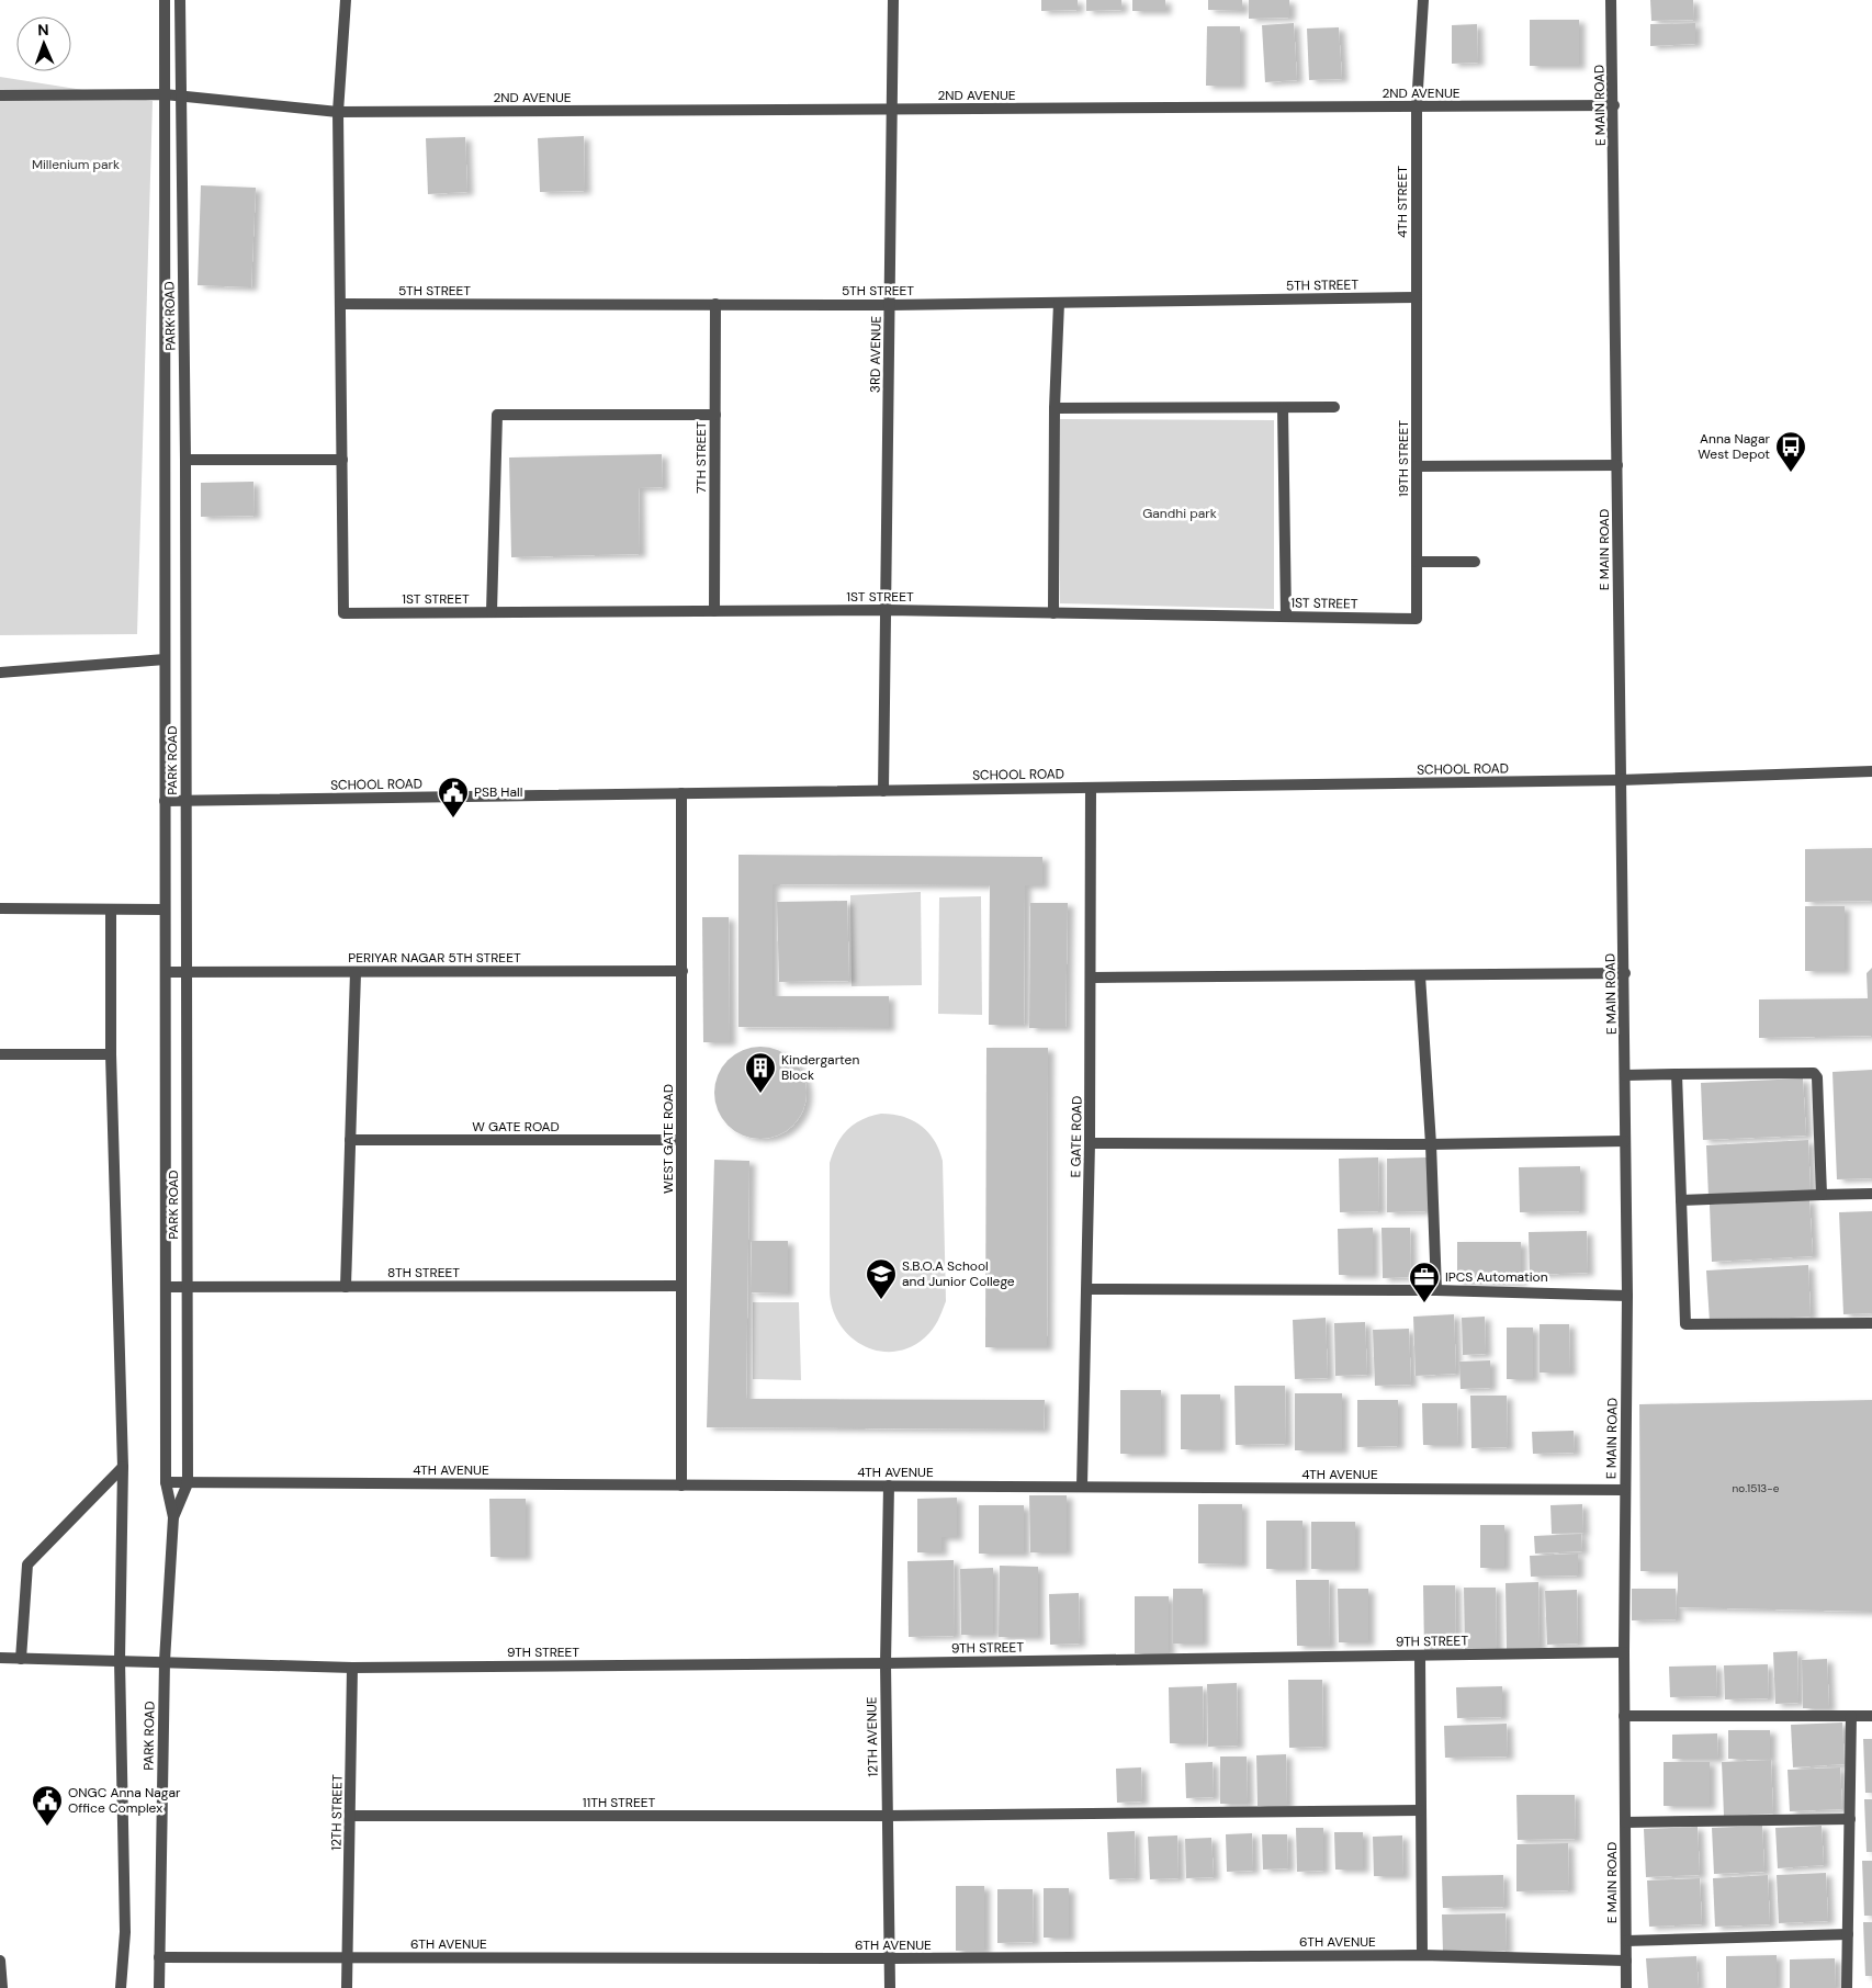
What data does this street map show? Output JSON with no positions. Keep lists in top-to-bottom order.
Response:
{
  "streets": {
    "street": [
      "2ND AVENUE",
      "E MAIN ROAD",
      "4TH STREET",
      "5TH STREET",
      "PARK ROAD",
      "3RD AVENUE",
      "7TH STREET",
      "19TH STREET",
      "1ST STREET",
      "SCHOOL ROAD",
      "PERIYAR NAGAR 5TH STREET",
      "W GATE ROAD",
      "E GATE ROAD",
      "WEST GATE ROAD",
      "8TH STREET",
      "4TH AVENUE",
      "9TH STREET",
      "12TH AVENUE",
      "11TH STREET",
      "12TH STREET",
      "6TH AVENUE"
    ]
  },
  "crossings": [
    ["2ND AVENUE", "E MAIN ROAD"],
    ["2ND AVENUE", "4TH STREET"],
    ["2ND AVENUE", "PARK ROAD"],
    ["2ND AVENUE", "3RD AVENUE"],
    ["E MAIN ROAD", "SCHOOL ROAD"],
    ["E MAIN ROAD", "4TH AVENUE"],
    ["E MAIN ROAD", "9TH STREET"],
    ["E MAIN ROAD", "6TH AVENUE"],
    ["4TH STREET", "5TH STREET"],
    ["4TH STREET", "19TH STREET"],
    ["5TH STREET", "3RD AVENUE"],
    ["5TH STREET", "7TH STREET"],
    ["5TH STREET", "19TH STREET"],
    ["PARK ROAD", "SCHOOL ROAD"],
    ["PARK ROAD", "PERIYAR NAGAR 5TH STREET"],
    ["PARK ROAD", "8TH STREET"],
    ["PARK ROAD", "4TH AVENUE"],
    ["PARK ROAD", "9TH STREET"],
    ["PARK ROAD", "6TH AVENUE"],
    ["3RD AVENUE", "1ST STREET"],
    ["3RD AVENUE", "SCHOOL ROAD"],
    ["7TH STREET", "1ST STREET"],
    ["19TH STREET", "1ST STREET"],
    ["SCHOOL ROAD", "E GATE ROAD"],
    ["SCHOOL ROAD", "WEST GATE ROAD"],
    ["PERIYAR NAGAR 5TH STREET", "WEST GATE ROAD"],
    ["W GATE ROAD", "WEST GATE ROAD"],
    ["E GATE ROAD", "4TH AVENUE"],
    ["WEST GATE ROAD", "8TH STREET"],
    ["WEST GATE ROAD", "4TH AVENUE"],
    ["4TH AVENUE", "12TH AVENUE"],
    ["9TH STREET", "12TH AVENUE"],
    ["9TH STREET", "12TH STREET"],
    ["12TH AVENUE", "11TH STREET"],
    ["12TH AVENUE", "6TH AVENUE"],
    ["11TH STREET", "12TH STREET"],
    ["12TH STREET", "6TH AVENUE"]
  ],
  "parks": ["Millenium park", "Gandhi park"],
  "places": {
    "bus stop": ["Anna Nagar West Depot"],
    "public building": ["PSB Hall", "ONGC Anna Nagar Office Complex"],
    "building": ["Kindergarten Block"],
    "school or university": ["S.B.O.A School and Junior College"],
    "office": ["IPCS Automation"]
  },
  "house_numbers": ["no.1513-e"],
  "north": "top"
}
